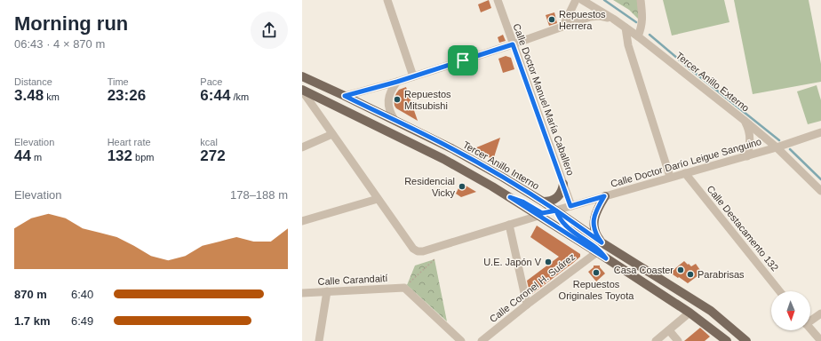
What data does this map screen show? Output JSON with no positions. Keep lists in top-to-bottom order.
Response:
{
  "streets": {
    "main road": ["Tercer Anillo Interno"],
    "street": [
      "Tercer Anillo Externo",
      "Calle Doctor Manuel María Caballero",
      "Calle Doctor Darío Leigue Sanguino",
      "Calle Destacamento 132",
      "Calle Carandaití",
      "Calle Coronel H. Suárez"
    ]
  },
  "crossings": [
    ["Tercer Anillo Externo", "Calle Doctor Darío Leigue Sanguino"],
    ["Calle Doctor Manuel María Caballero", "Calle Doctor Darío Leigue Sanguino"],
    ["Calle Doctor Darío Leigue Sanguino", "Tercer Anillo Interno"],
    ["Calle Doctor Darío Leigue Sanguino", "Calle Destacamento 132"]
  ],
  "places": [
    "Repuestos Herrera",
    "Repuestos Mitsubishi",
    "Residencial Vicky",
    "U.E. Japón V",
    "Casa Coaster",
    "Repuestos Originales Toyota",
    "Parabrisas"
  ],
  "north": "bottom",
  "page": {
    "heading": ["Morning run", "06:43 · 4 × 870 m"],
    "stats": [
      ["Distance", "3.48 km"],
      ["Time", "23:26"],
      ["Pace", "6:44 /km"],
      ["Elevation", "44 m"],
      ["Heart rate", "132 bpm"],
      ["kcal", "272"]
    ],
    "chart": ["Elevation", "178–188 m"],
    "list": [
      {
        "name": "870 m",
        "note": "6:40"
      },
      {
        "name": "1.7 km",
        "note": "6:49"
      }
    ]
  }
}
